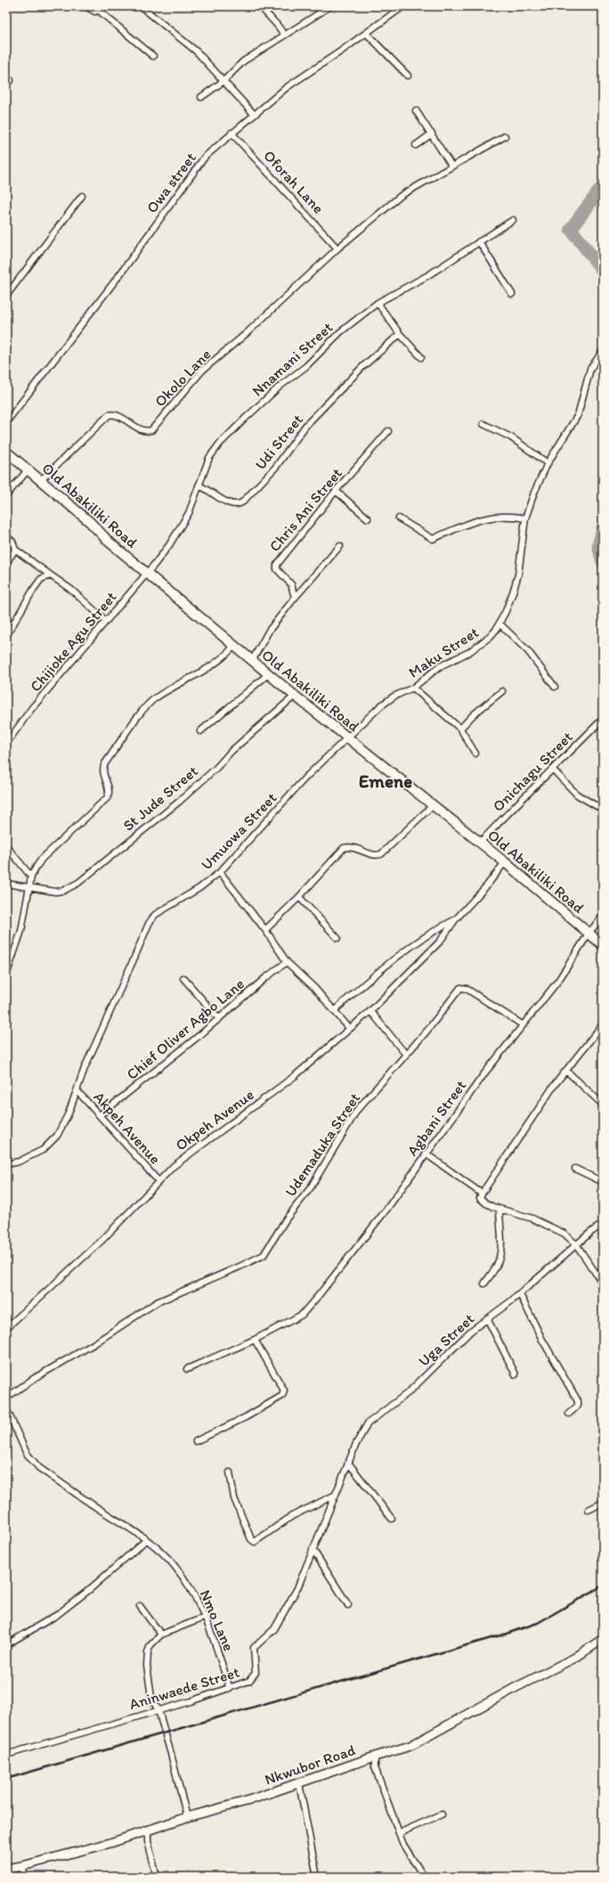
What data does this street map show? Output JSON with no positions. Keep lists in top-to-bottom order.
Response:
{
  "streets": {
    "main road": ["Old Abakiliki Road"],
    "street": [
      "Oforah Lane",
      "Owa street",
      "Nnamani Street",
      "Okolo Lane",
      "Udi Street",
      "Chris Ani Street",
      "Chijioke Agu Street",
      "Maku Street",
      "Onichagu Street",
      "St Jude Street",
      "Umuowa Street",
      "Chief Oliver Agbo Lane",
      "Agbani Street",
      "Okpeh Avenue",
      "Akpeh Avenue",
      "Udemaduka Street",
      "Uga Street",
      "Nmo Lane",
      "Aninwaede Street",
      "Nkwubor Road"
    ]
  },
  "crossings": [
    ["Oforah Lane", "Owa street"],
    ["Oforah Lane", "Okolo Lane"],
    ["Nnamani Street", "Udi Street"],
    ["Nnamani Street", "Old Abakiliki Road"],
    ["Nnamani Street", "Chijioke Agu Street"],
    ["Okolo Lane", "Old Abakiliki Road"],
    ["Old Abakiliki Road", "Chijioke Agu Street"],
    ["Old Abakiliki Road", "Maku Street"],
    ["Old Abakiliki Road", "Onichagu Street"],
    ["Old Abakiliki Road", "St Jude Street"],
    ["Old Abakiliki Road", "Umuowa Street"],
    ["Old Abakiliki Road", "Agbani Street"],
    ["Maku Street", "Umuowa Street"],
    ["Umuowa Street", "Akpeh Avenue"],
    ["Chief Oliver Agbo Lane", "Akpeh Avenue"],
    ["Agbani Street", "Udemaduka Street"],
    ["Okpeh Avenue", "Akpeh Avenue"],
    ["Uga Street", "Aninwaede Street"],
    ["Nmo Lane", "Aninwaede Street"]
  ],
  "districts": ["Emene"]
}
